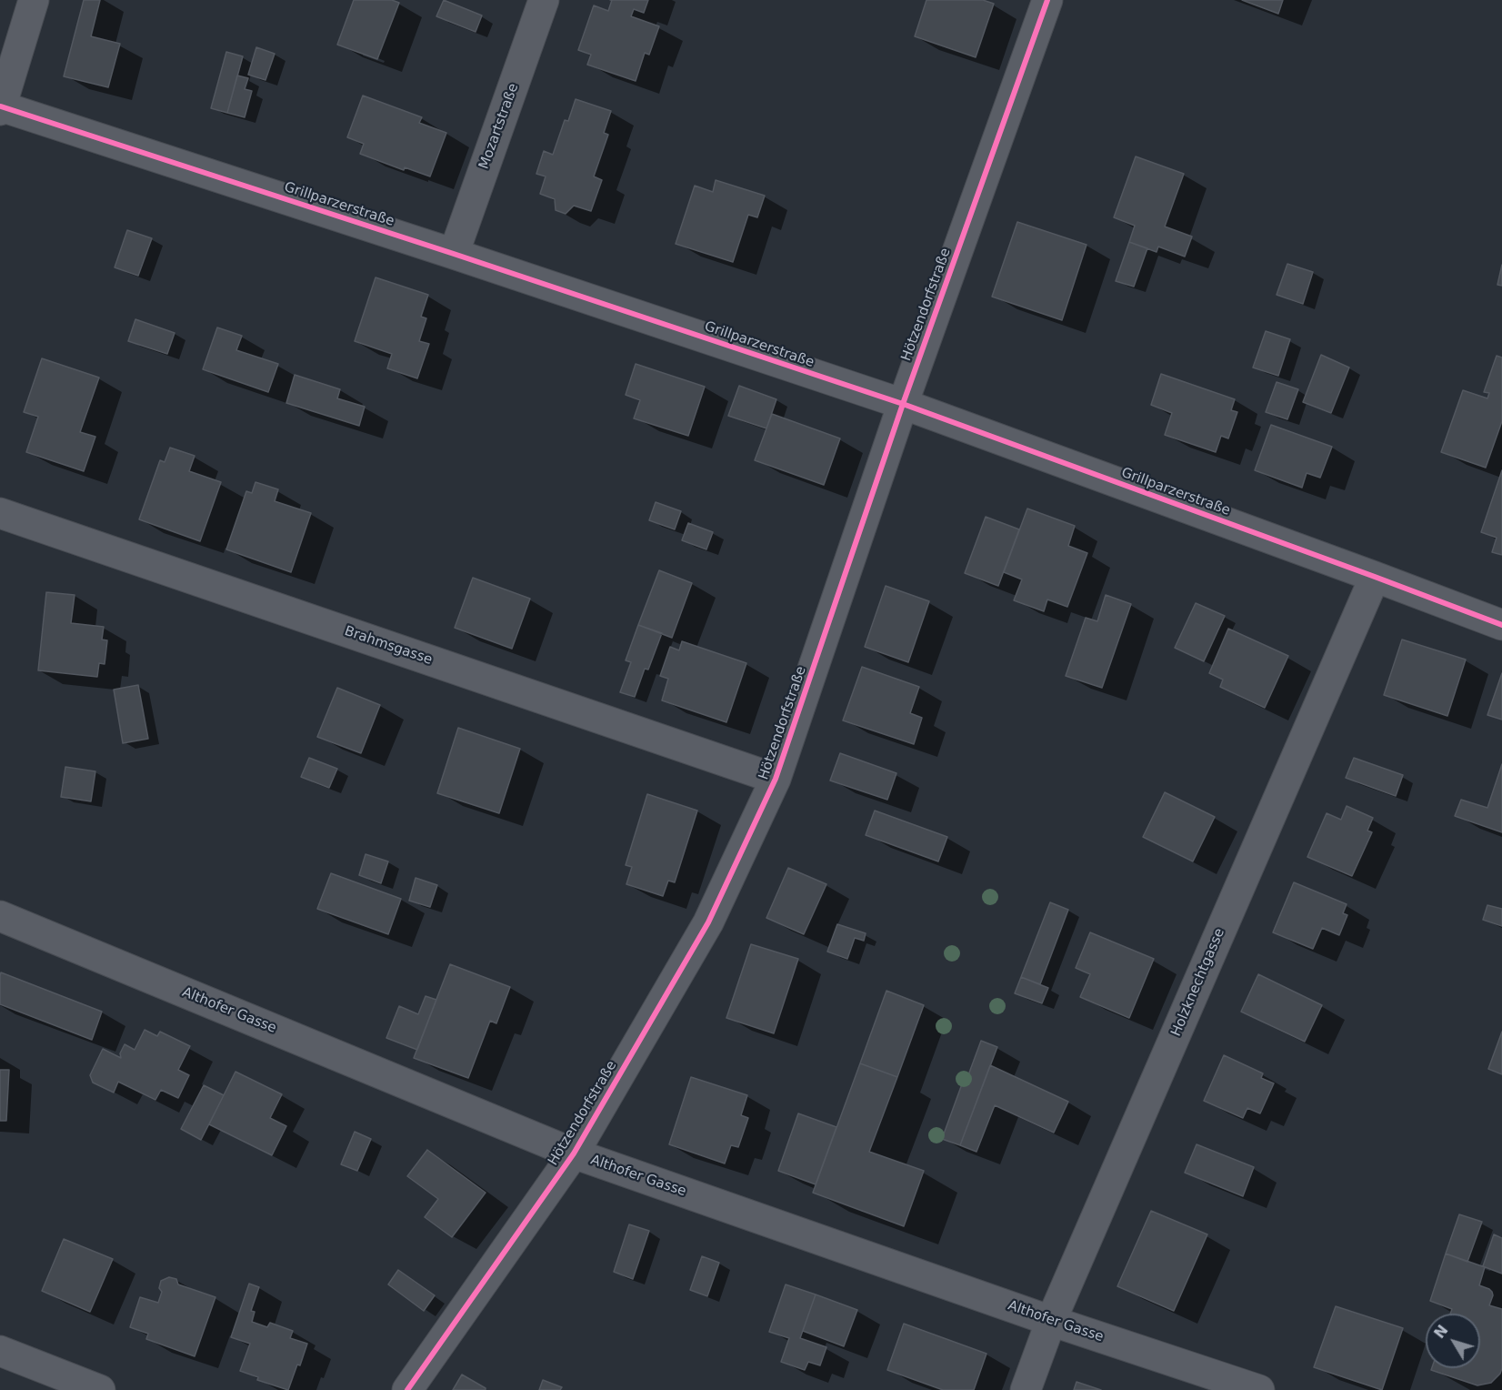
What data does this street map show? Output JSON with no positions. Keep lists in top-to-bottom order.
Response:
{
  "streets": {
    "street": [
      "Mozartstraße",
      "Grillparzerstraße",
      "Hötzendorfstraße",
      "Brahmsgasse",
      "Holzknechtgasse",
      "Althofer Gasse"
    ]
  },
  "crossings": [
    ["Mozartstraße", "Grillparzerstraße"],
    ["Grillparzerstraße", "Hötzendorfstraße"],
    ["Grillparzerstraße", "Holzknechtgasse"],
    ["Hötzendorfstraße", "Brahmsgasse"],
    ["Hötzendorfstraße", "Althofer Gasse"],
    ["Holzknechtgasse", "Althofer Gasse"]
  ],
  "north": "top left"
}
